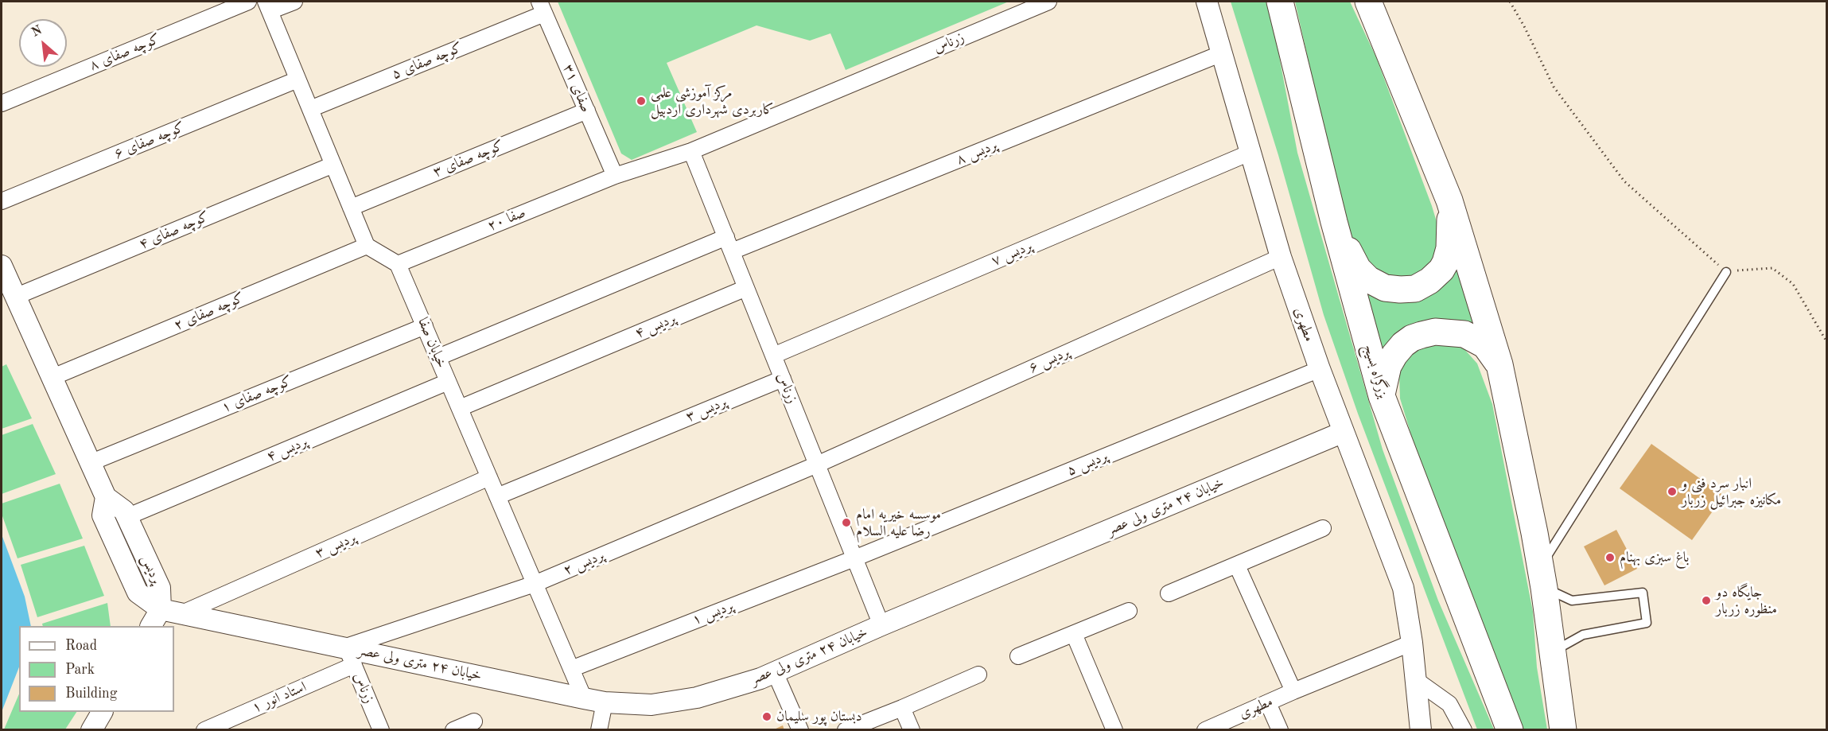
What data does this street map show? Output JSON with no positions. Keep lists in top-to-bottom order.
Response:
{
  "streets": {
    "highway": ["بزرگراه بسیج"],
    "street": [
      "زرناس",
      "کوچه صفای ۸",
      "کوچه صفای ۵",
      "صفای ۳۱",
      "کوچه صفای ۶",
      "پردیس ۸",
      "کوچه صفای ۳",
      "صفا ۲۰",
      "کوچه صفای ۴",
      "پردیس ۷",
      "کوچه صفای ۲",
      "مطهری",
      "پردیس ۴",
      "خیابان صفا",
      "پردیس ۶",
      "کوچه صفای ۱",
      "پردیس ۳",
      "پردیس ۵",
      "خیابان ۲۴ متری ولی عصر",
      "پردیس ۲",
      "پردیس",
      "پردیس ۱",
      "استاد انور ۱"
    ]
  },
  "crossings": [
    ["زرناس", "صفای ۳۱"],
    ["زرناس", "پردیس ۸"],
    ["زرناس", "صفا ۲۰"],
    ["زرناس", "پردیس ۷"],
    ["زرناس", "پردیس ۴"],
    ["زرناس", "پردیس ۶"],
    ["زرناس", "پردیس ۳"],
    ["زرناس", "پردیس ۵"],
    ["زرناس", "خیابان ۲۴ متری ولی عصر"],
    ["زرناس", "پردیس ۲"],
    ["زرناس", "پردیس ۱"],
    ["زرناس", "استاد انور ۱"],
    ["کوچه صفای ۵", "صفای ۳۱"],
    ["صفای ۳۱", "کوچه صفای ۳"],
    ["صفای ۳۱", "صفا ۲۰"],
    ["پردیس ۸", "مطهری"],
    ["پردیس ۸", "خیابان صفا"],
    ["صفا ۲۰", "خیابان صفا"],
    ["کوچه صفای ۴", "پردیس"],
    ["پردیس ۷", "مطهری"],
    ["کوچه صفای ۲", "پردیس"],
    ["مطهری", "پردیس ۶"],
    ["مطهری", "پردیس ۵"],
    ["مطهری", "خیابان ۲۴ متری ولی عصر"],
    ["پردیس ۴", "خیابان صفا"],
    ["پردیس ۴", "پردیس"],
    ["خیابان صفا", "کوچه صفای ۱"],
    ["خیابان صفا", "پردیس ۳"],
    ["خیابان صفا", "خیابان ۲۴ متری ولی عصر"],
    ["خیابان صفا", "پردیس ۲"],
    ["خیابان صفا", "پردیس ۱"],
    ["پردیس ۶", "پردیس ۲"],
    ["کوچه صفای ۱", "پردیس"],
    ["پردیس ۳", "خیابان ۲۴ متری ولی عصر"],
    ["پردیس ۵", "پردیس ۱"],
    ["خیابان ۲۴ متری ولی عصر", "پردیس ۲"],
    ["خیابان ۲۴ متری ولی عصر", "پردیس"],
    ["خیابان ۲۴ متری ولی عصر", "استاد انور ۱"],
    ["پردیس ۲", "استاد انور ۱"]
  ],
  "places": [
    "مرکز آموزشی علمی کاربردی شهرداری اردبیل",
    "انبار سرد فنی و مکانیزه جبرائیل زربار",
    "موسسه خیریه امام رضا علیه السلام",
    "باغ سبزی بهنام",
    "جایگاه دو منظوره زربار",
    "دبستان پور سلیمان"
  ],
  "legend": ["Road", "Park", "Building"],
  "north": "top left"
}
